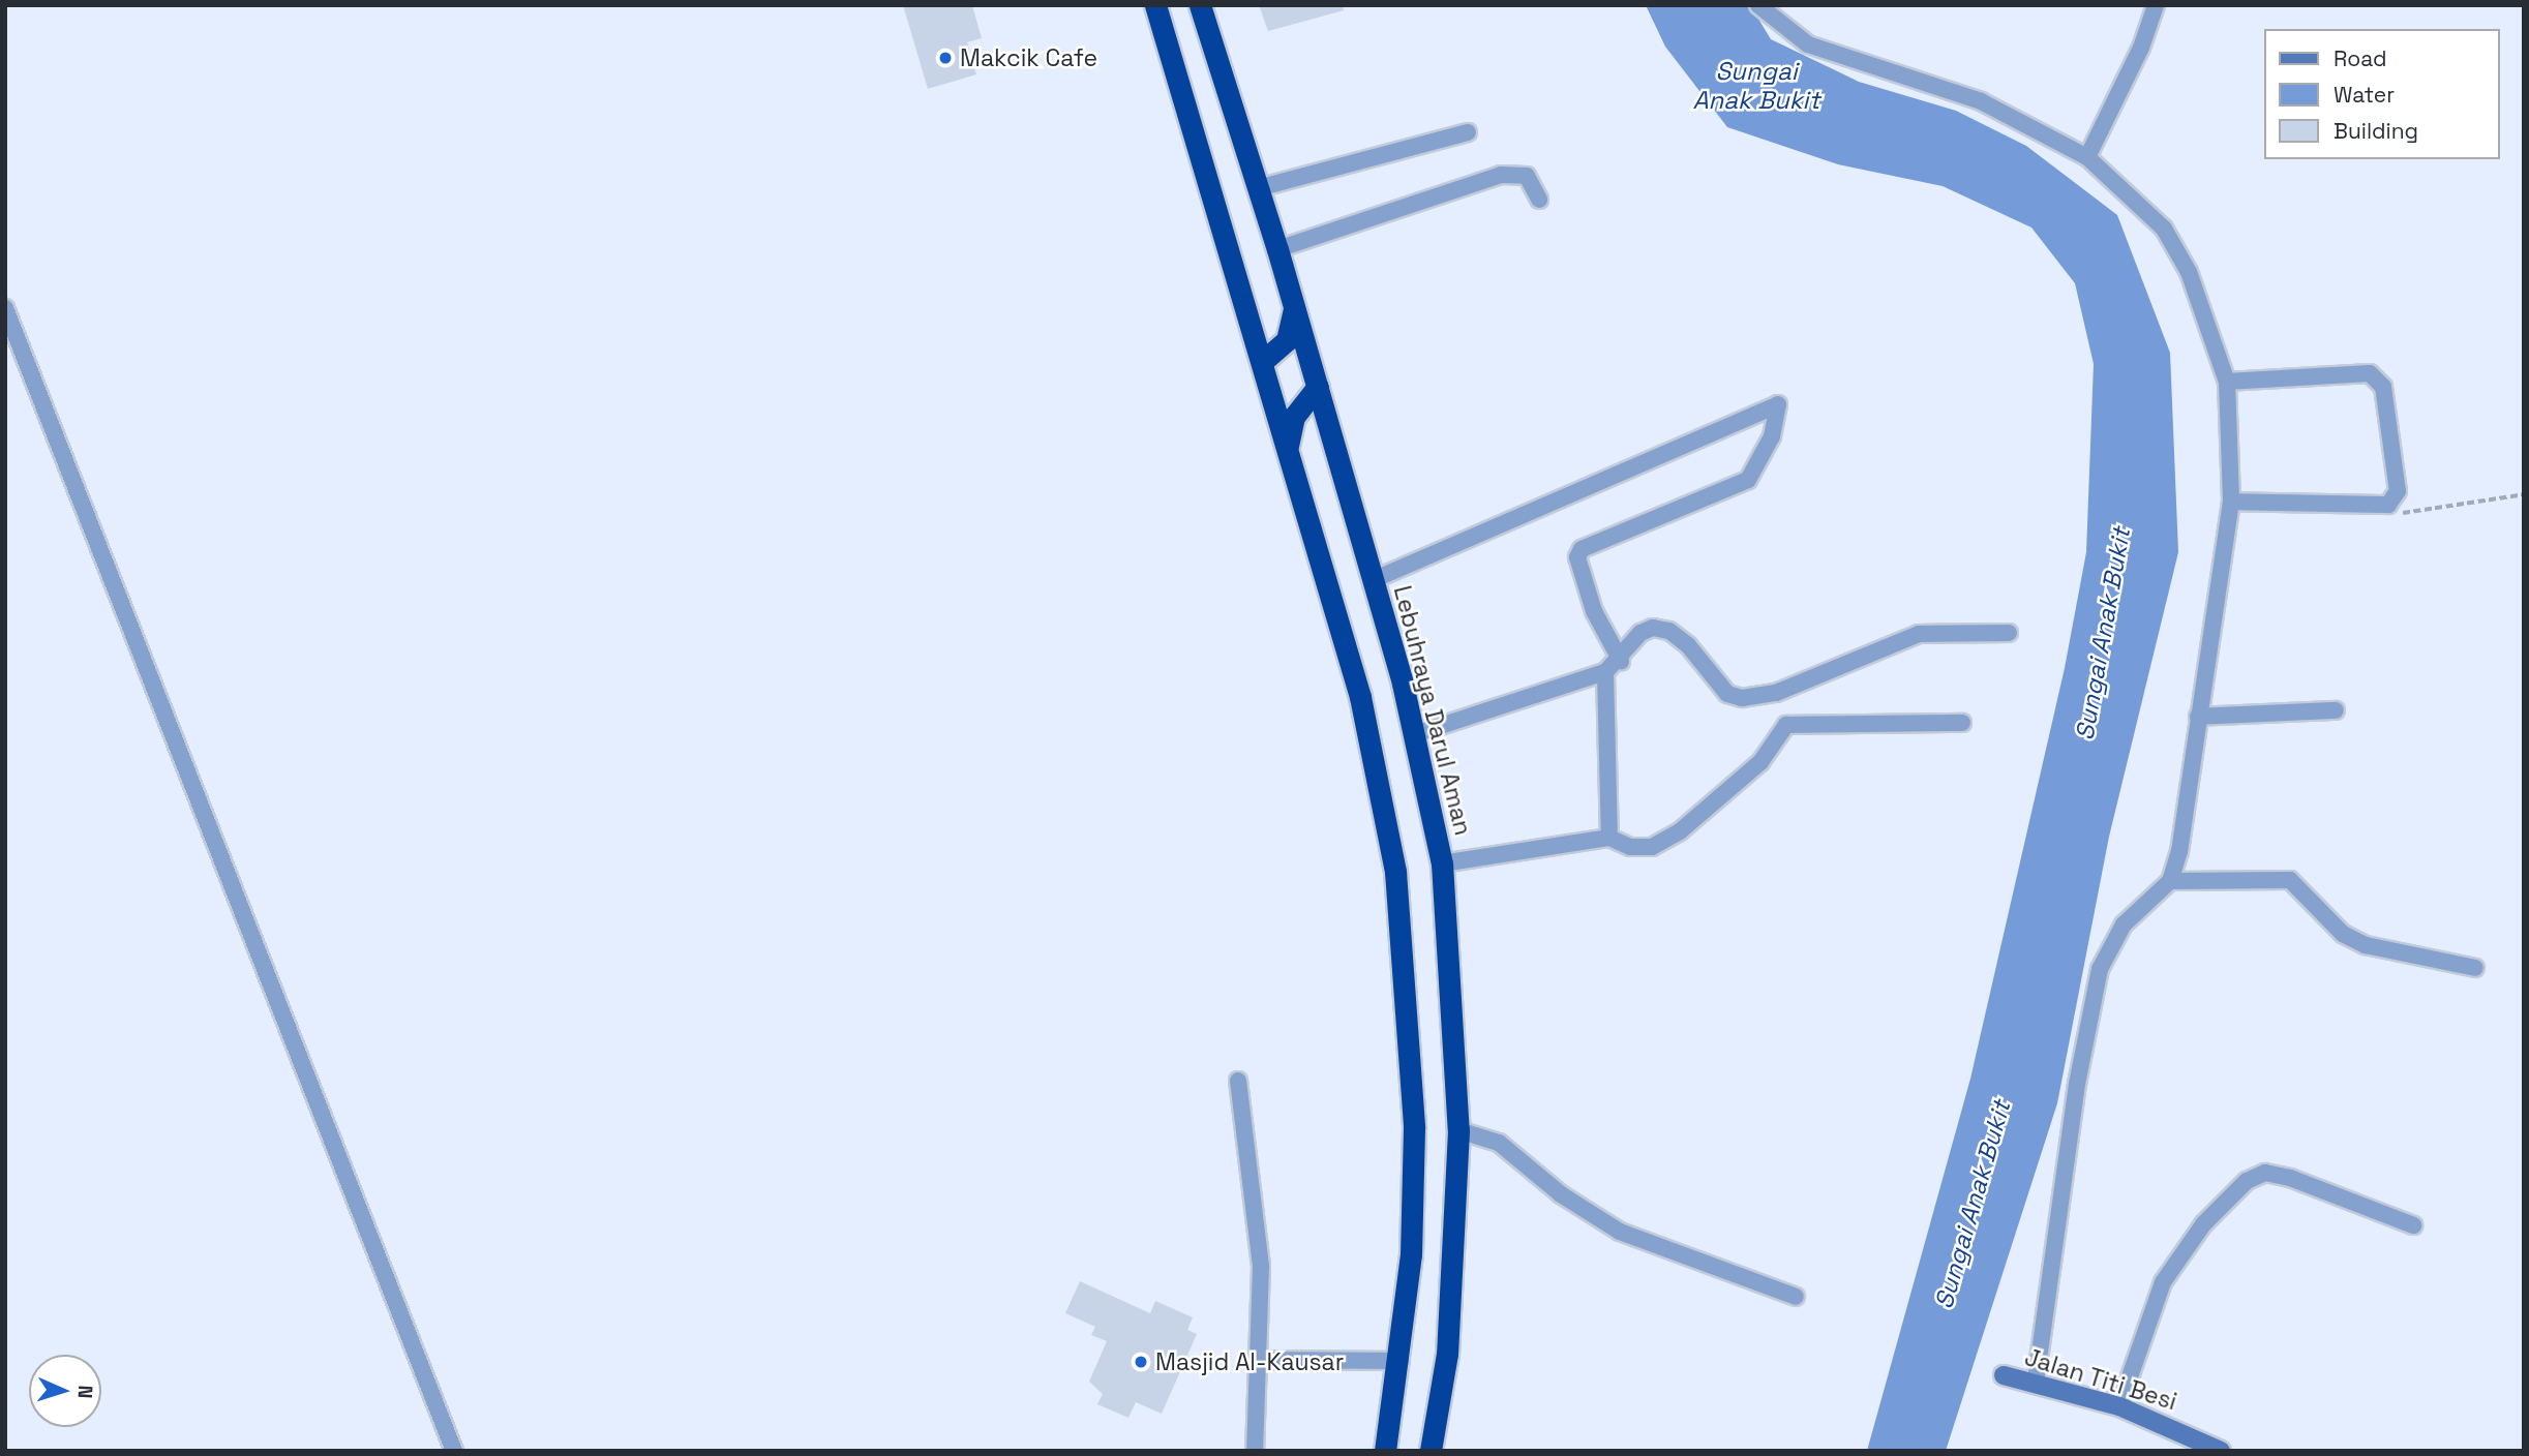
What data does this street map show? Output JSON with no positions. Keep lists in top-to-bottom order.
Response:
{
  "streets": {
    "highway": ["Lebuhraya Darul Aman"],
    "street": ["Jalan Titi Besi"]
  },
  "water": ["Sungai Anak Bukit"],
  "places": ["Makcik Cafe", "Masjid Al-Kausar"],
  "legend": ["Road", "Water", "Building"],
  "north": "right"
}
